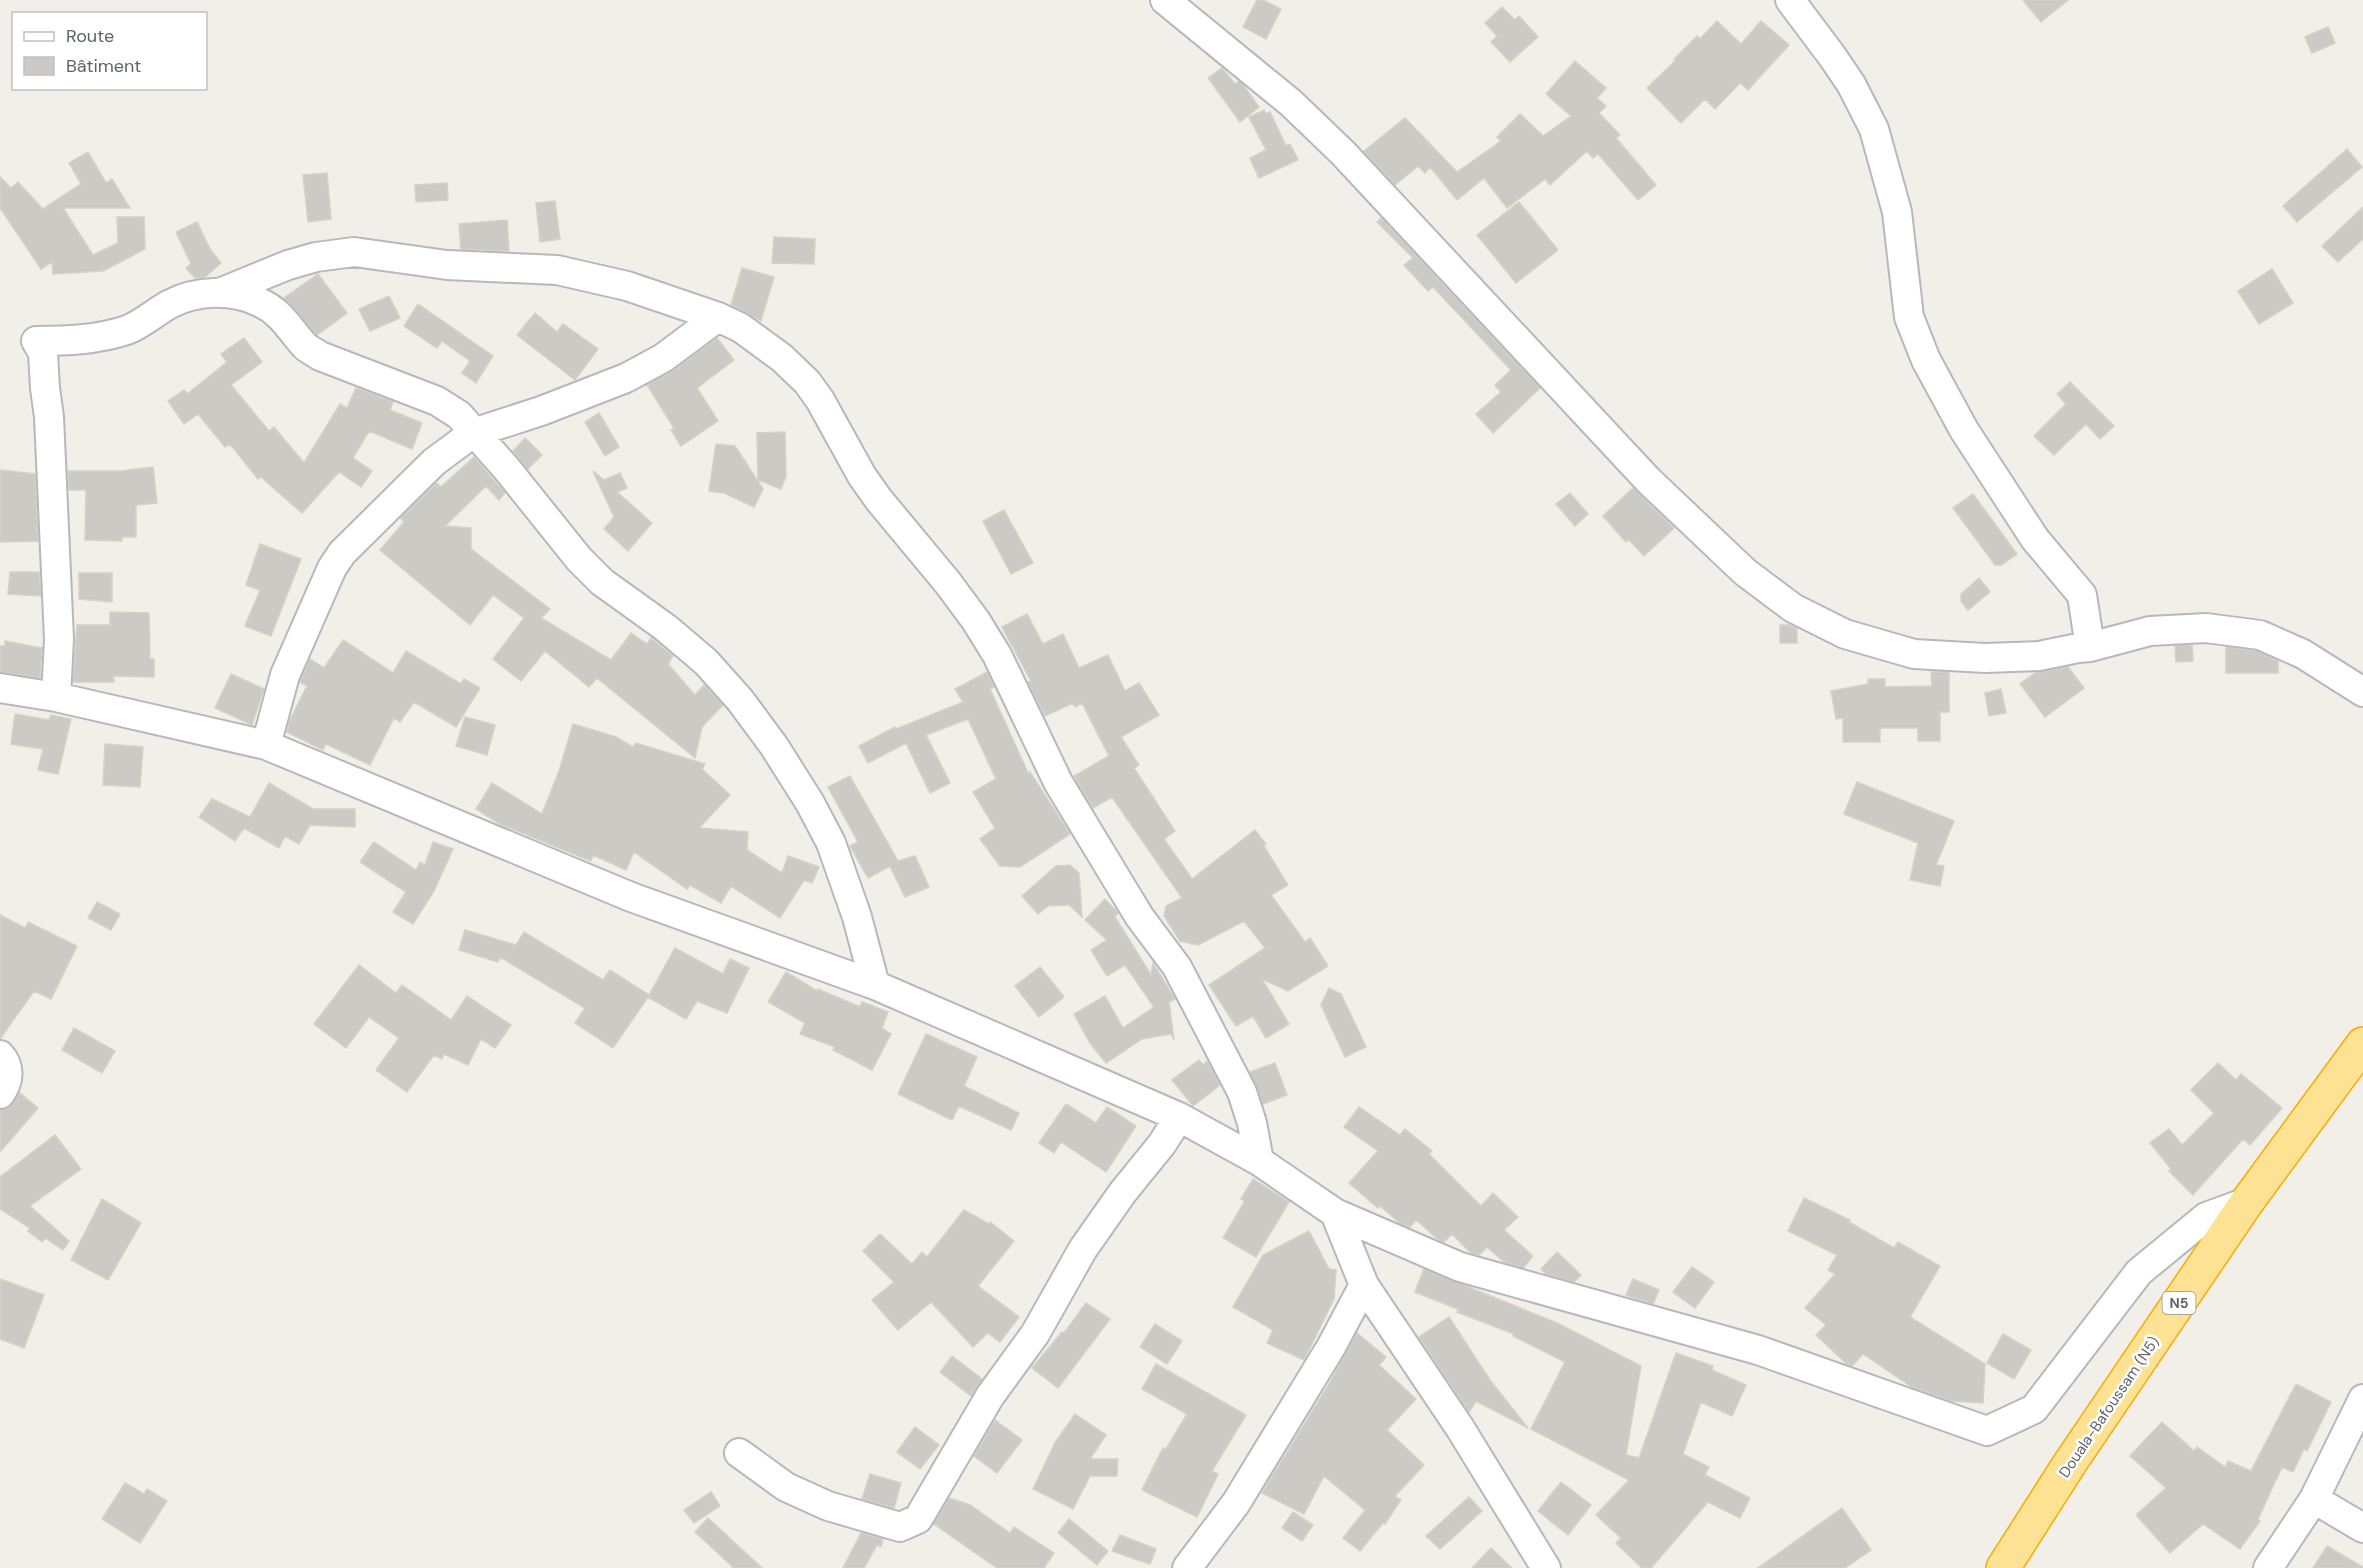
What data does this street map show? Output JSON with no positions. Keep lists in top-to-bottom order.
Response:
{
  "streets": {
    "highway": ["N5", "Douala-Bafoussam (N5)"]
  },
  "legend": ["Route", "Bâtiment"]
}
